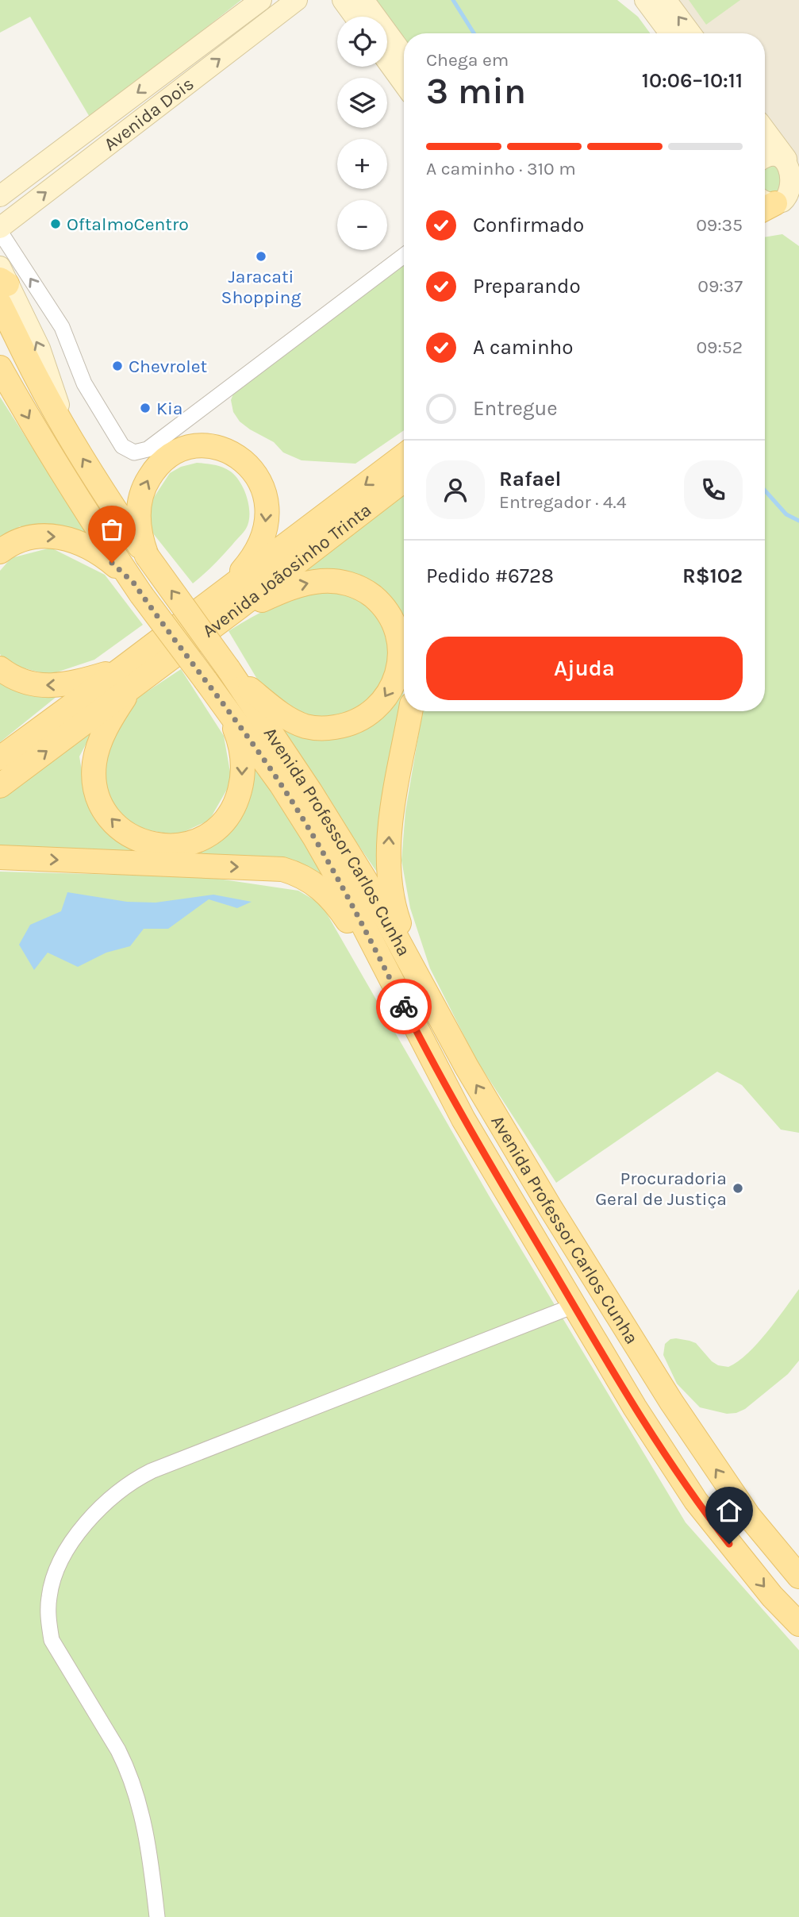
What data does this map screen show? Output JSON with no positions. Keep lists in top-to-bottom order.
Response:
{
  "streets": {
    "main road": ["Avenida Dois", "Avenida Joãosinho Trinta", "Avenida Professor Carlos Cunha"]
  },
  "places": [
    "OftalmoCentro",
    "Jaracati Shopping",
    "Chevrolet",
    "Kia",
    "Procuradoria Geral de Justiça"
  ],
  "page": {
    "map_buttons": ["+", "−"],
    "heading": ["3 min", "Chega em", "10:06–10:11"],
    "panel": [
      "Rafael",
      "Entregador · 4.4",
      "Pedido #6728",
      "R$102"
    ],
    "bar": "A caminho · 310 m",
    "list": [
      ["Confirmado", "09:35"],
      ["Preparando", "09:37"],
      ["A caminho", "09:52"],
      "Entregue"
    ],
    "buttons": "Ajuda"
  }
}
